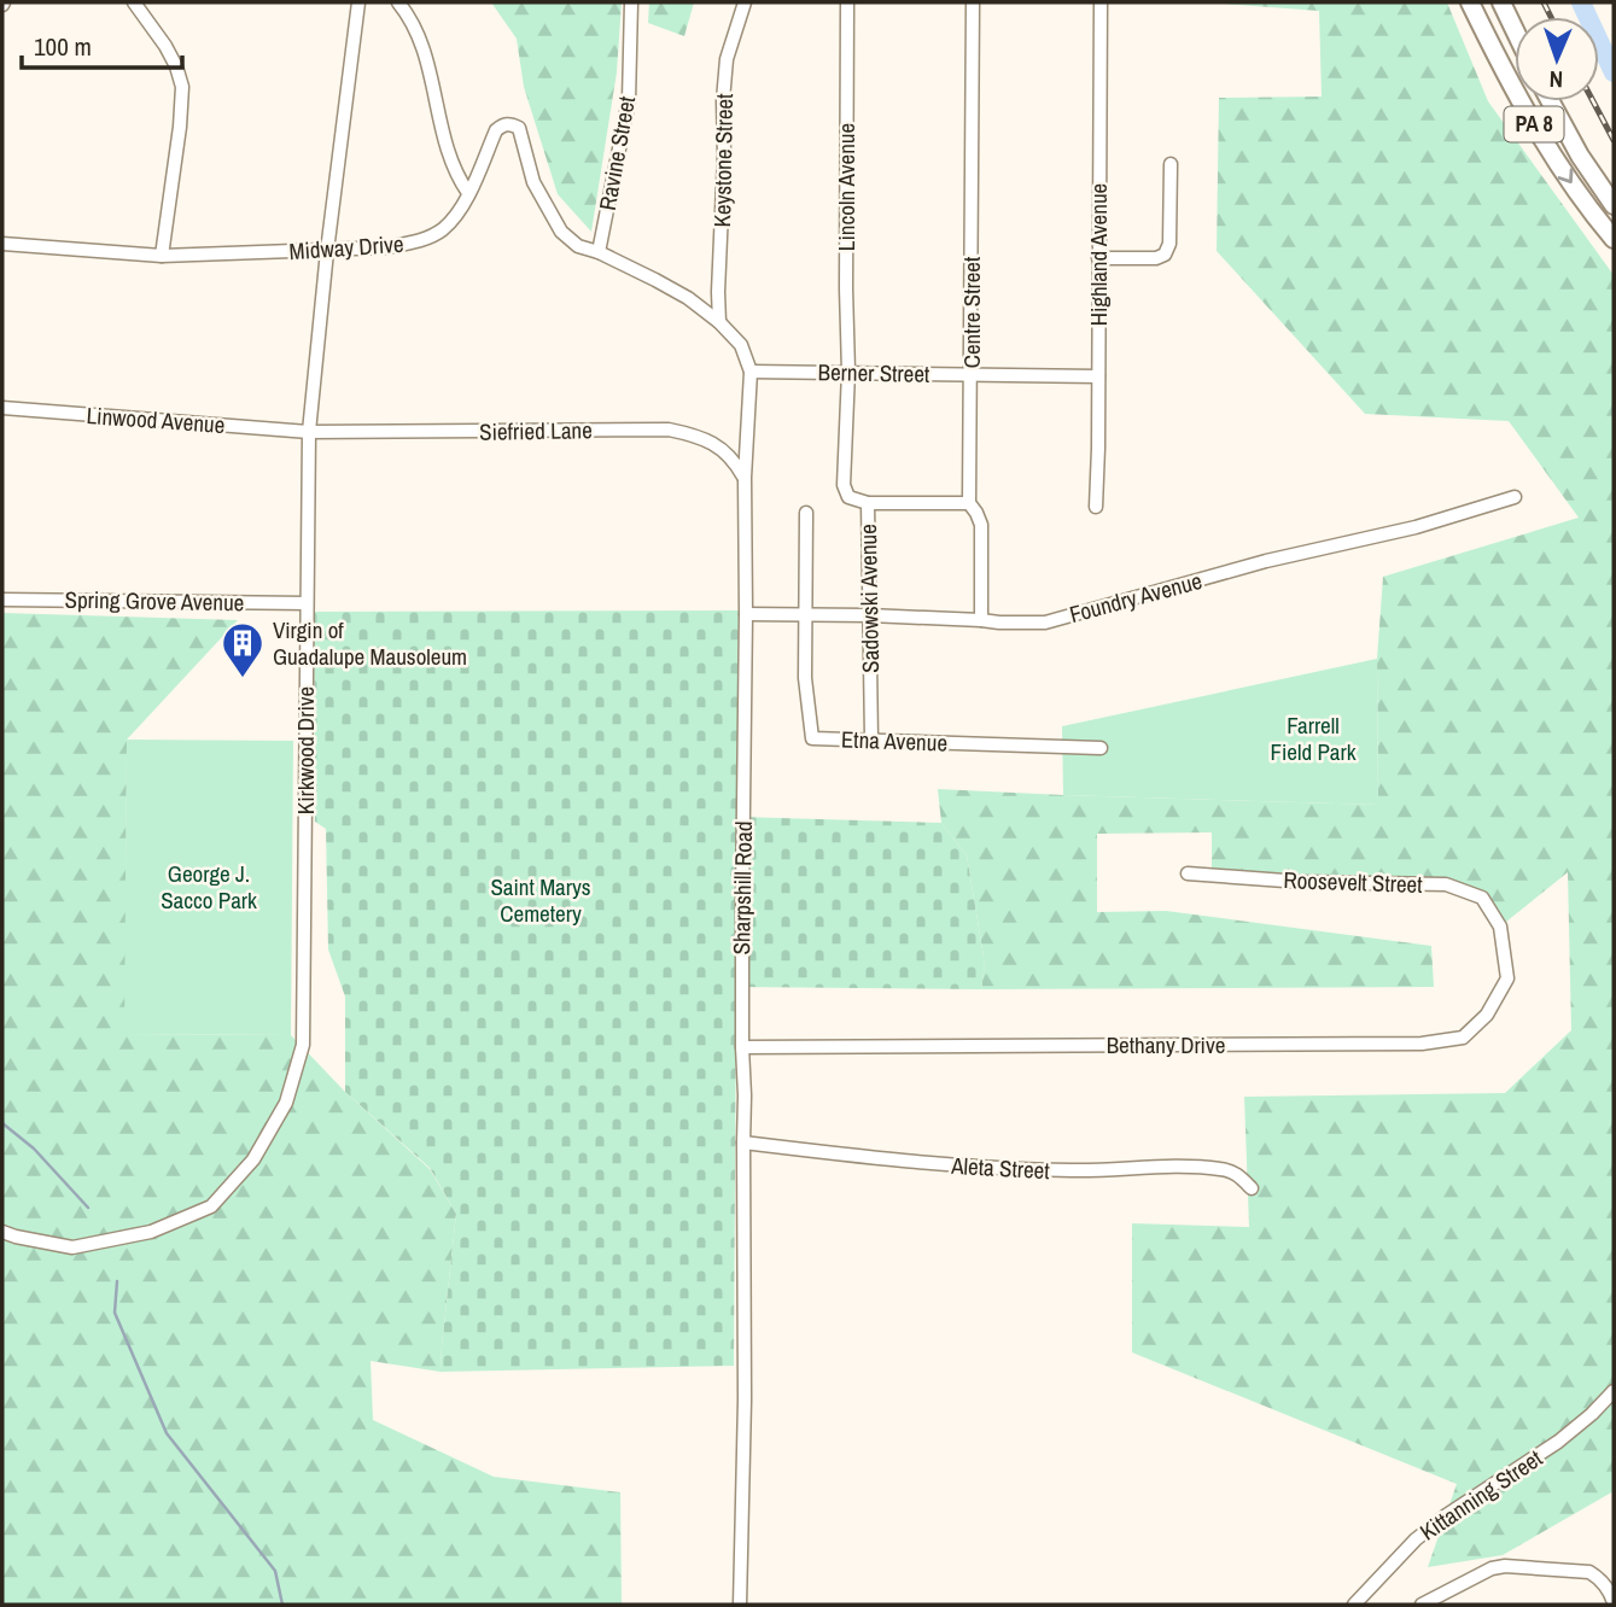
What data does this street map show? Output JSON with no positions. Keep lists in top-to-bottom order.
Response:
{
  "streets": {
    "highway": ["PA 8"],
    "street": [
      "Ravine Street",
      "Keystone Street",
      "Lincoln Avenue",
      "Midway Drive",
      "Highland Avenue",
      "Centre Street",
      "Berner Street",
      "Linwood Avenue",
      "Siefried Lane",
      "Foundry Avenue",
      "Sadowski Avenue",
      "Spring Grove Avenue",
      "Etna Avenue",
      "Kirkwood Drive",
      "Roosevelt Street",
      "Sharpshill Road",
      "Bethany Drive",
      "Aleta Street",
      "Kittanning Street"
    ]
  },
  "crossings": [
    ["Ravine Street", "Midway Drive"],
    ["Lincoln Avenue", "Berner Street"],
    ["Lincoln Avenue", "Sadowski Avenue"],
    ["Midway Drive", "Kirkwood Drive"],
    ["Highland Avenue", "Berner Street"],
    ["Centre Street", "Berner Street"],
    ["Centre Street", "Foundry Avenue"],
    ["Berner Street", "Sadowski Avenue"],
    ["Berner Street", "Sharpshill Road"],
    ["Linwood Avenue", "Siefried Lane"],
    ["Linwood Avenue", "Kirkwood Drive"],
    ["Siefried Lane", "Kirkwood Drive"],
    ["Siefried Lane", "Sharpshill Road"],
    ["Foundry Avenue", "Sadowski Avenue"],
    ["Foundry Avenue", "Etna Avenue"],
    ["Foundry Avenue", "Sharpshill Road"],
    ["Sadowski Avenue", "Etna Avenue"],
    ["Spring Grove Avenue", "Kirkwood Drive"],
    ["Roosevelt Street", "Bethany Drive"],
    ["Sharpshill Road", "Bethany Drive"],
    ["Sharpshill Road", "Aleta Street"]
  ],
  "parks": ["Farrell Field Park", "George J. Sacco Park", "Saint Marys Cemetery"],
  "places": {
    "building": ["Virgin of Guadalupe Mausoleum"]
  },
  "scale_bar": "100 m",
  "north": "bottom"
}
